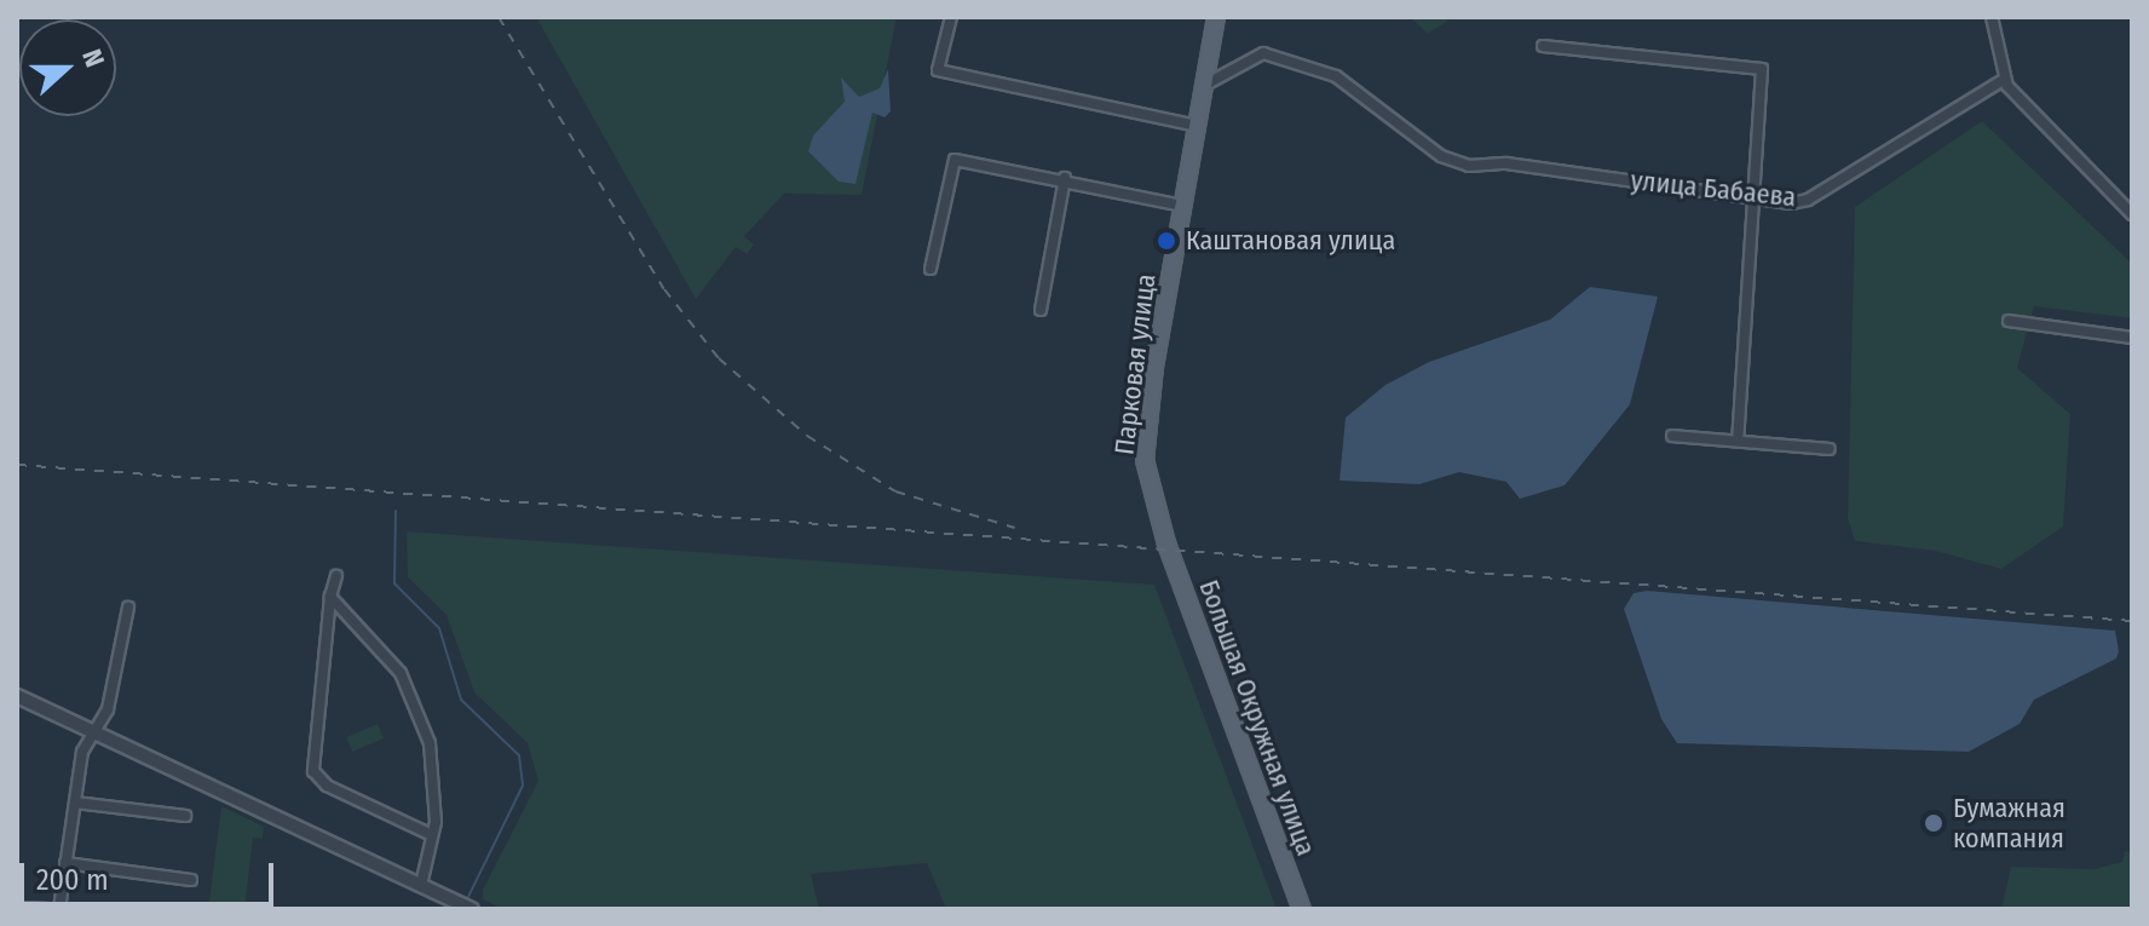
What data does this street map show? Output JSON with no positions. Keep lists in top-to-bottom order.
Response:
{
  "streets": {
    "main road": ["Парковая улица", "Большая Окружная улица"],
    "street": ["улица Бабаева"]
  },
  "crossings": [
    ["улица Бабаева", "Парковая улица"],
    ["Парковая улица", "Большая Окружная улица"]
  ],
  "places": ["Каштановая улица", "Бумажная компания"],
  "scale_bar": "200 m",
  "north": "right"
}
